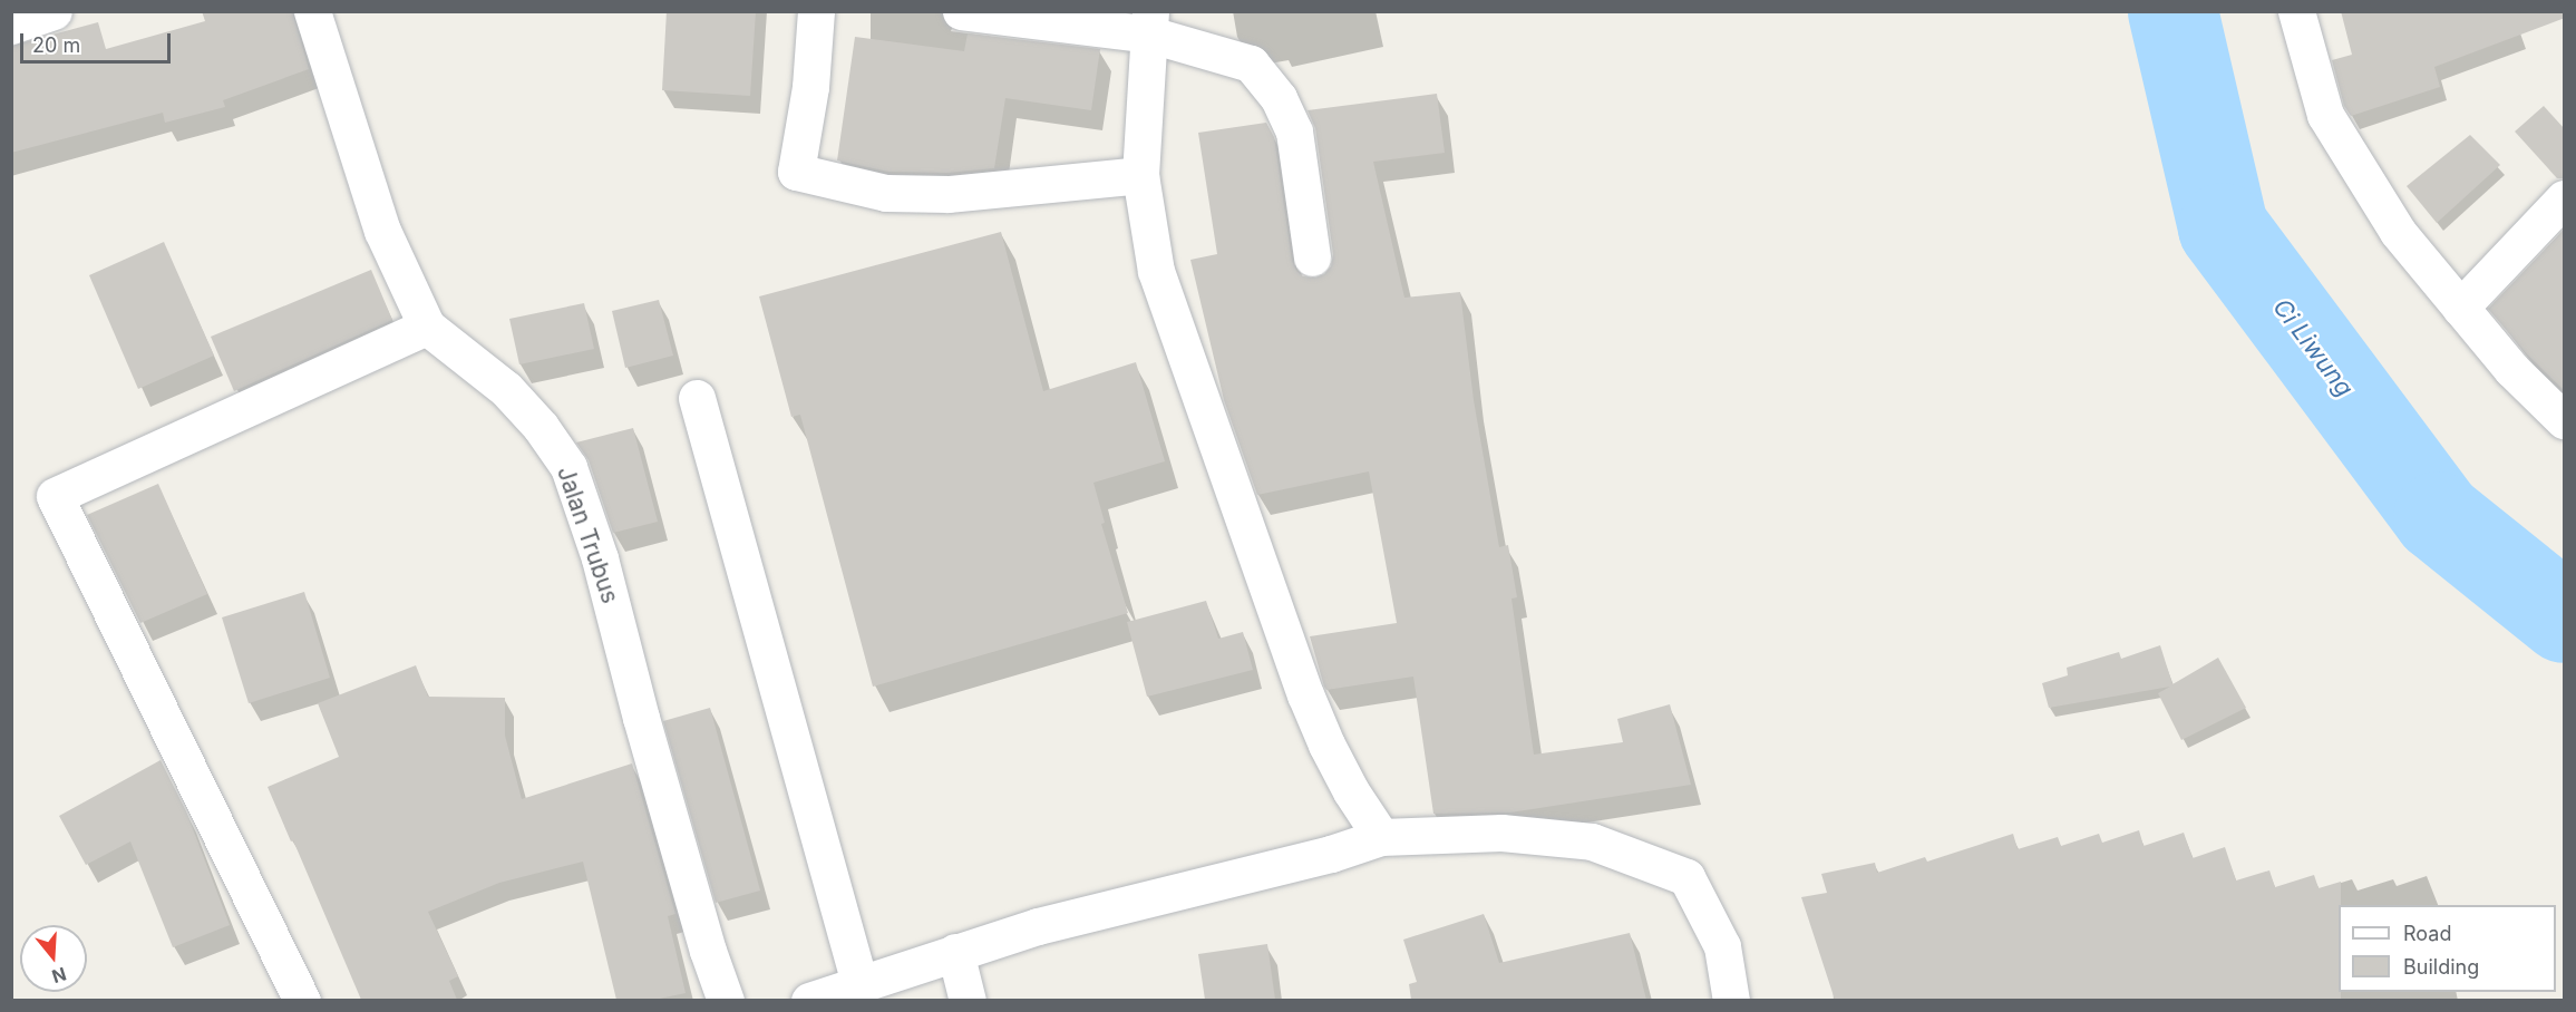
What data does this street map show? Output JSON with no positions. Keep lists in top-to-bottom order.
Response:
{
  "streets": {
    "street": ["Jalan Trubus"]
  },
  "water": ["Ci Liwung"],
  "legend": ["Road", "Building"],
  "scale_bar": "20 m",
  "north": "bottom"
}
